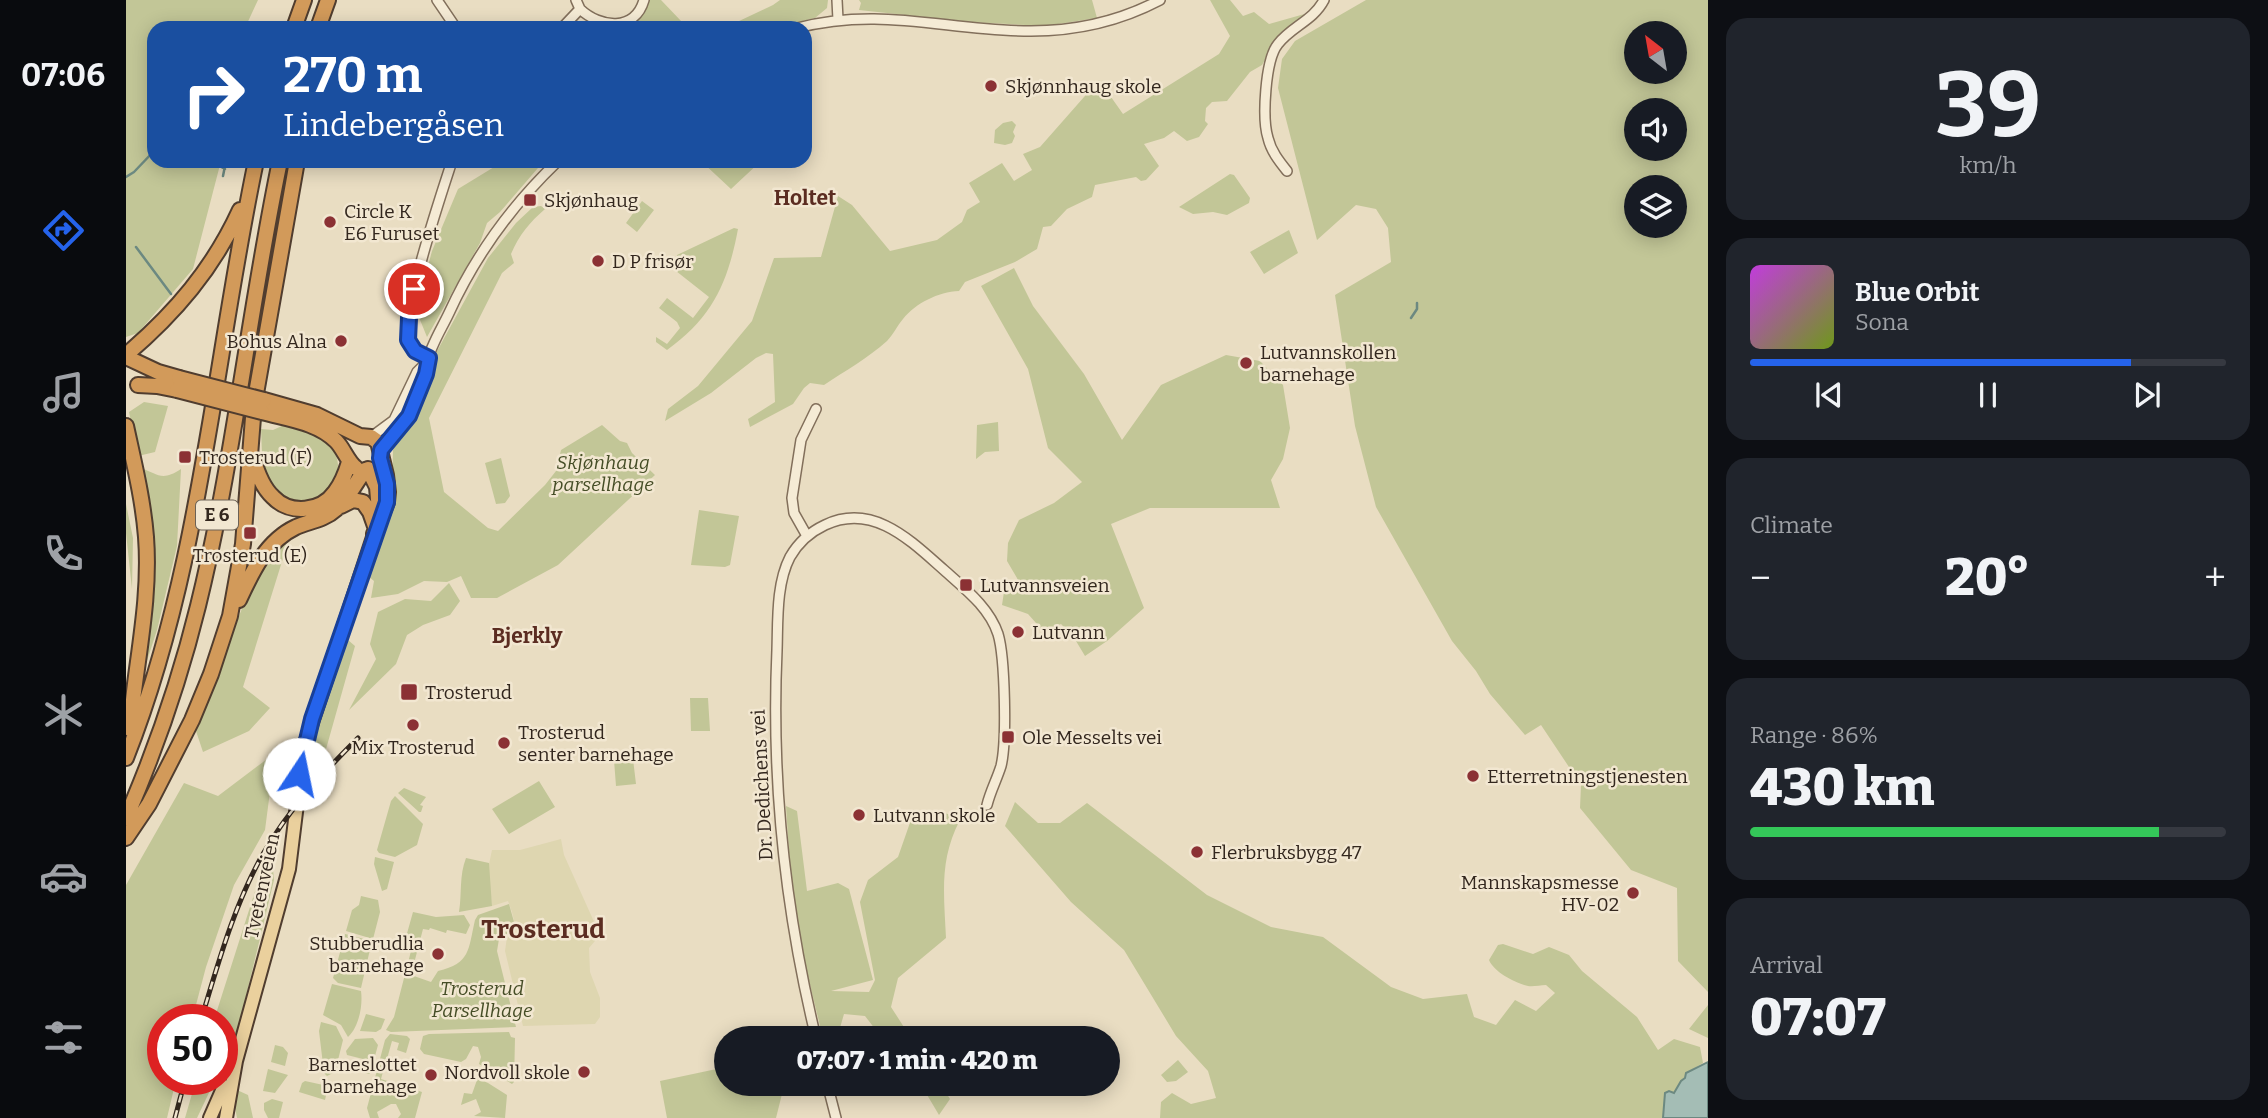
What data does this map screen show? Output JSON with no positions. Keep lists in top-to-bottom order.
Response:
{
  "streets": {
    "highway": ["E 6", "Tvetenveien"],
    "street": ["Dr. Dedichens vei"]
  },
  "districts": ["Holtet", "Bjerkly", "Trosterud"],
  "parks": ["Skjønhaug parsellhage", "Trosterud Parsellhage"],
  "places": {
    "other": [
      "Skjønnhaug skole",
      "Circle K E6 Furuset",
      "D P frisør",
      "Bohus Alna",
      "Lutvannskollen barnehage",
      "Lutvann",
      "Mix Trosterud",
      "Trosterud senter barnehage",
      "Etterretningstjenesten",
      "Lutvann skole",
      "Flerbruksbygg 47",
      "Mannskapsmesse HV-02",
      "Stubberudlia barnehage",
      "Nordvoll skole",
      "Barneslottet barnehage"
    ],
    "transit": [
      "Skjønhaug",
      "Trosterud (F)",
      "Trosterud (E)",
      "Lutvannsveien",
      "Trosterud",
      "Ole Messelts vei"
    ]
  },
  "north": "top left",
  "page": {
    "tabs": "07:06",
    "tile": [
      ["39", "km/h"],
      "Climate",
      ["Range · 86%", "430 km"],
      ["Arrival", "07:07"]
    ],
    "turn": ["270 m", "Lindebergåsen"],
    "song": ["Blue Orbit", "Sona"],
    "heat": ["−", "20°", "+"],
    "limit": "50",
    "trip": "07:07 · 1 min · 420 m"
  }
}
